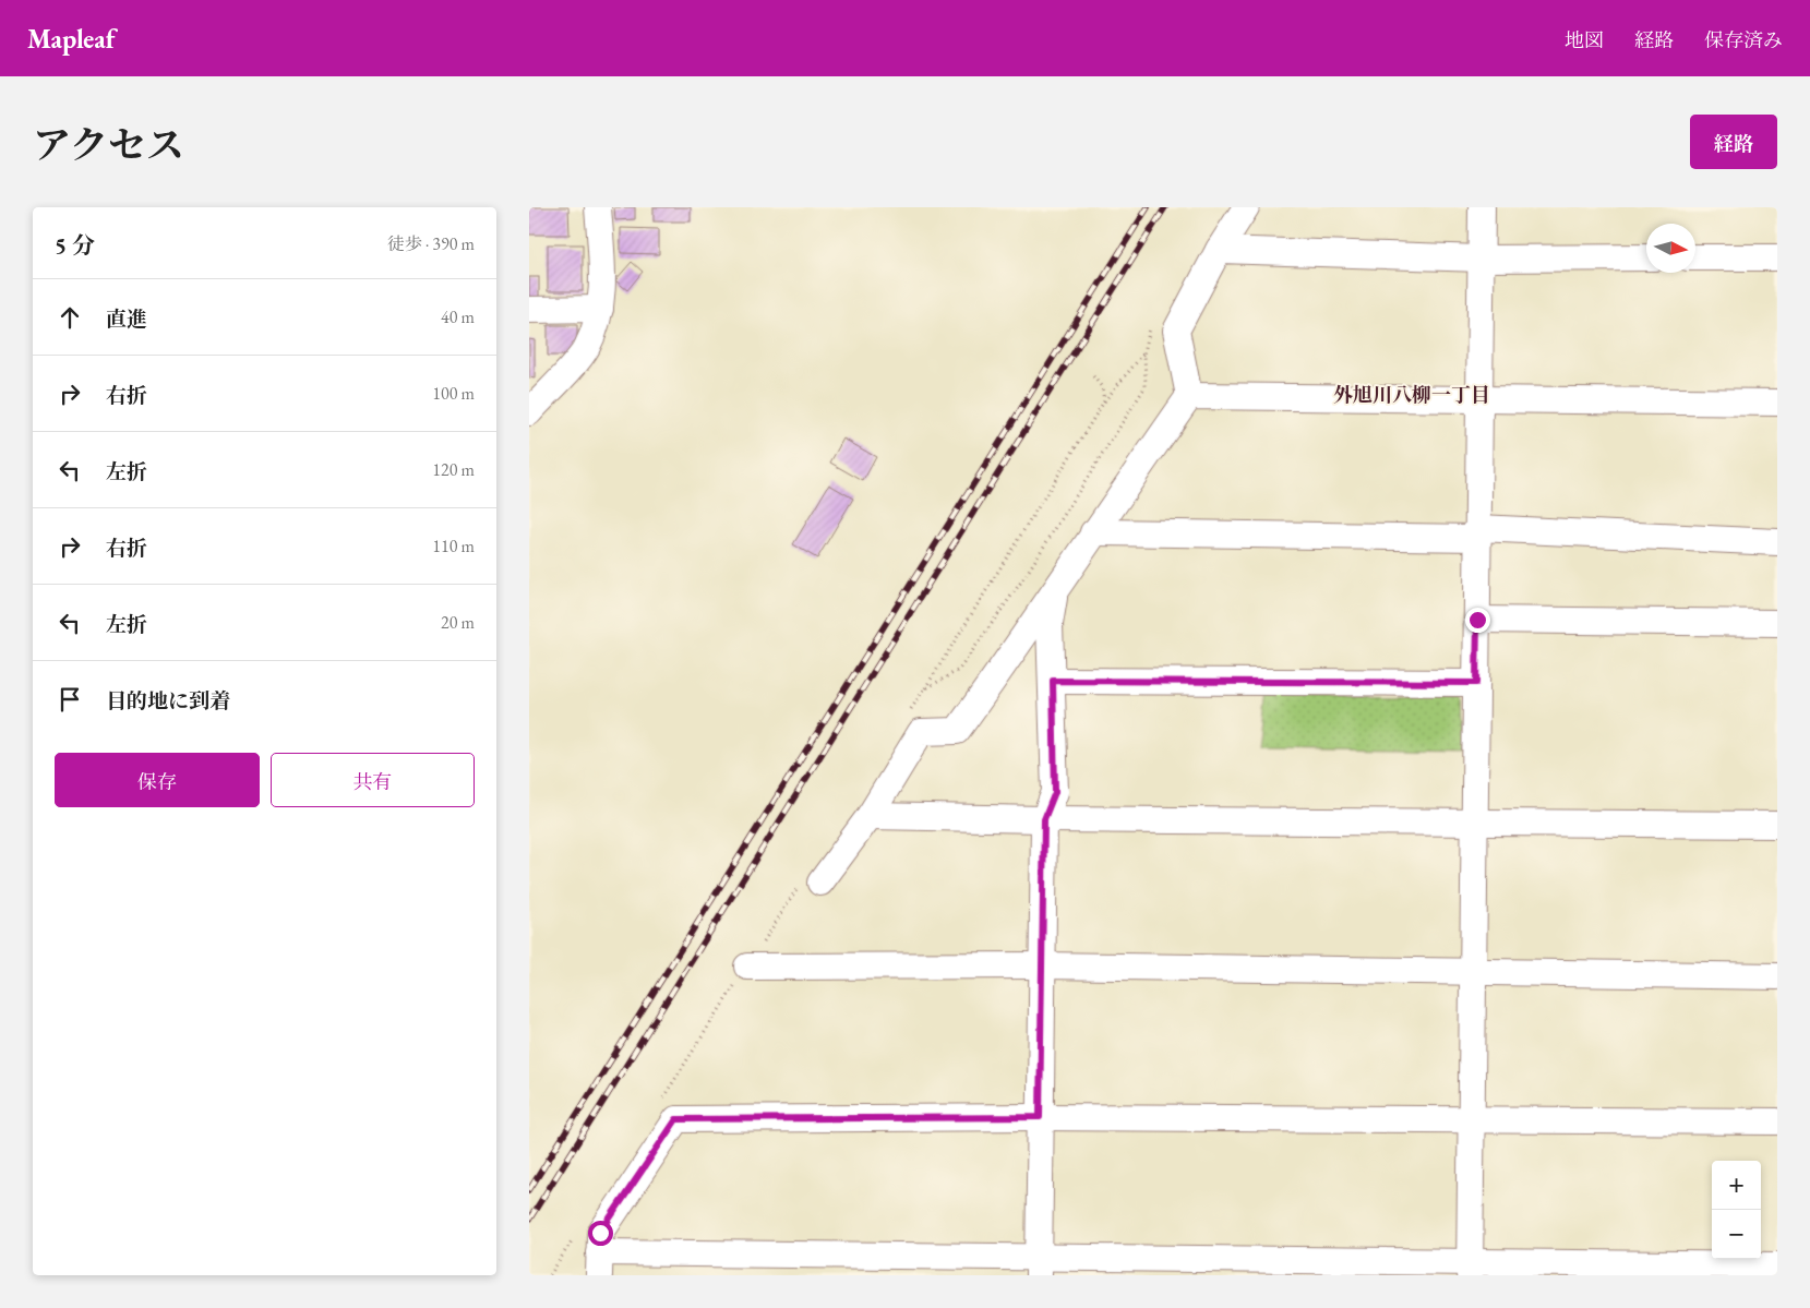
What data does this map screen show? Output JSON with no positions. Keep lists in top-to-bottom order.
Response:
{
  "districts": ["外旭川八柳一丁目"],
  "north": "right",
  "page": {
    "header": "Mapleaf",
    "nav": ["地図", "経路", "保存済み"],
    "title": "アクセス",
    "buttons": [
      "経路",
      ["保存", "共有"]
    ],
    "heading": ["5 分", "徒歩 · 390 m"],
    "list": [
      ["直進", "40 m"],
      ["右折", "100 m"],
      ["左折", "120 m"],
      ["右折", "110 m"],
      ["左折", "20 m"],
      "目的地に到着"
    ],
    "map_buttons": ["+", "−"]
  }
}
